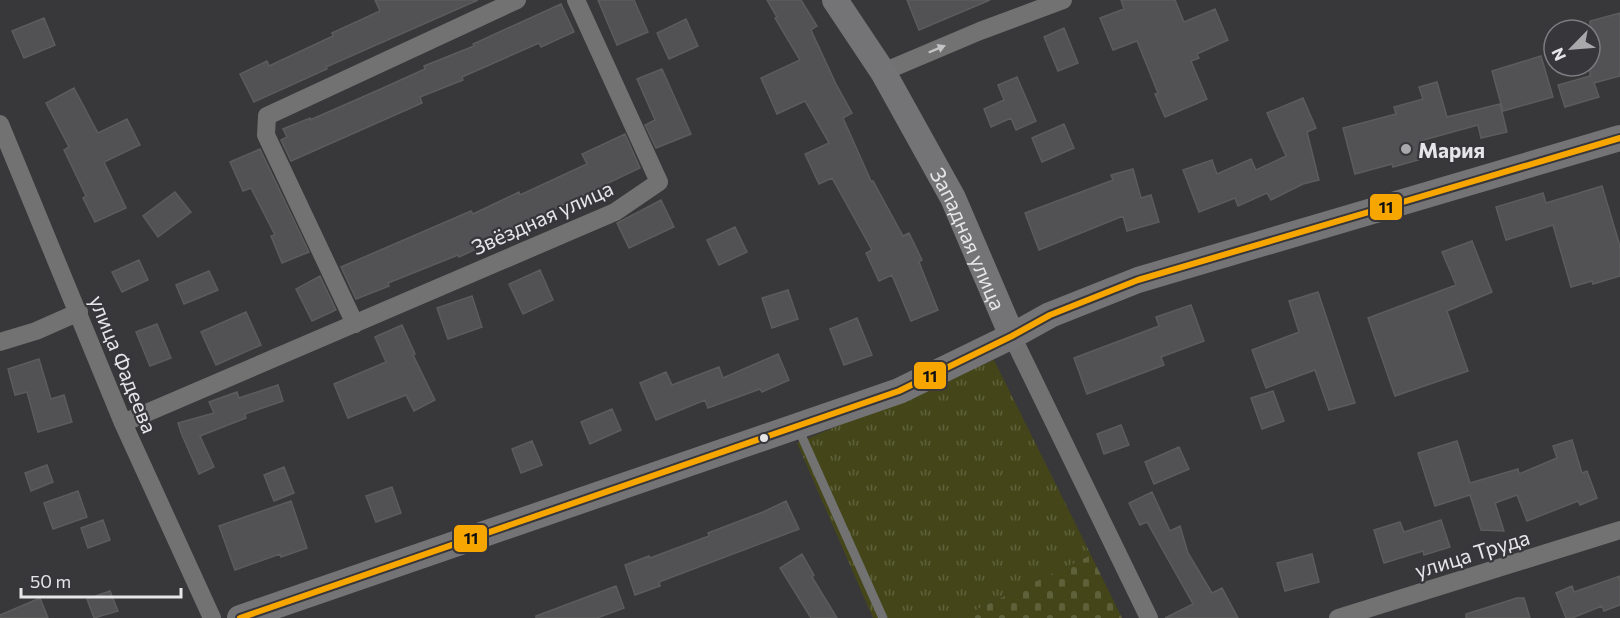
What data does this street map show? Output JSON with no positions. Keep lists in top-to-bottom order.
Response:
{
  "streets": {
    "main road": ["Западная улица"],
    "street": ["Звёздная улица", "улица Фадеева", "улица Труда"]
  },
  "crossings": [
    ["Звёздная улица", "улица Фадеева"]
  ],
  "places": ["Мария"],
  "lines": ["transit line 11"],
  "scale_bar": "50 m",
  "north": "bottom left"
}
